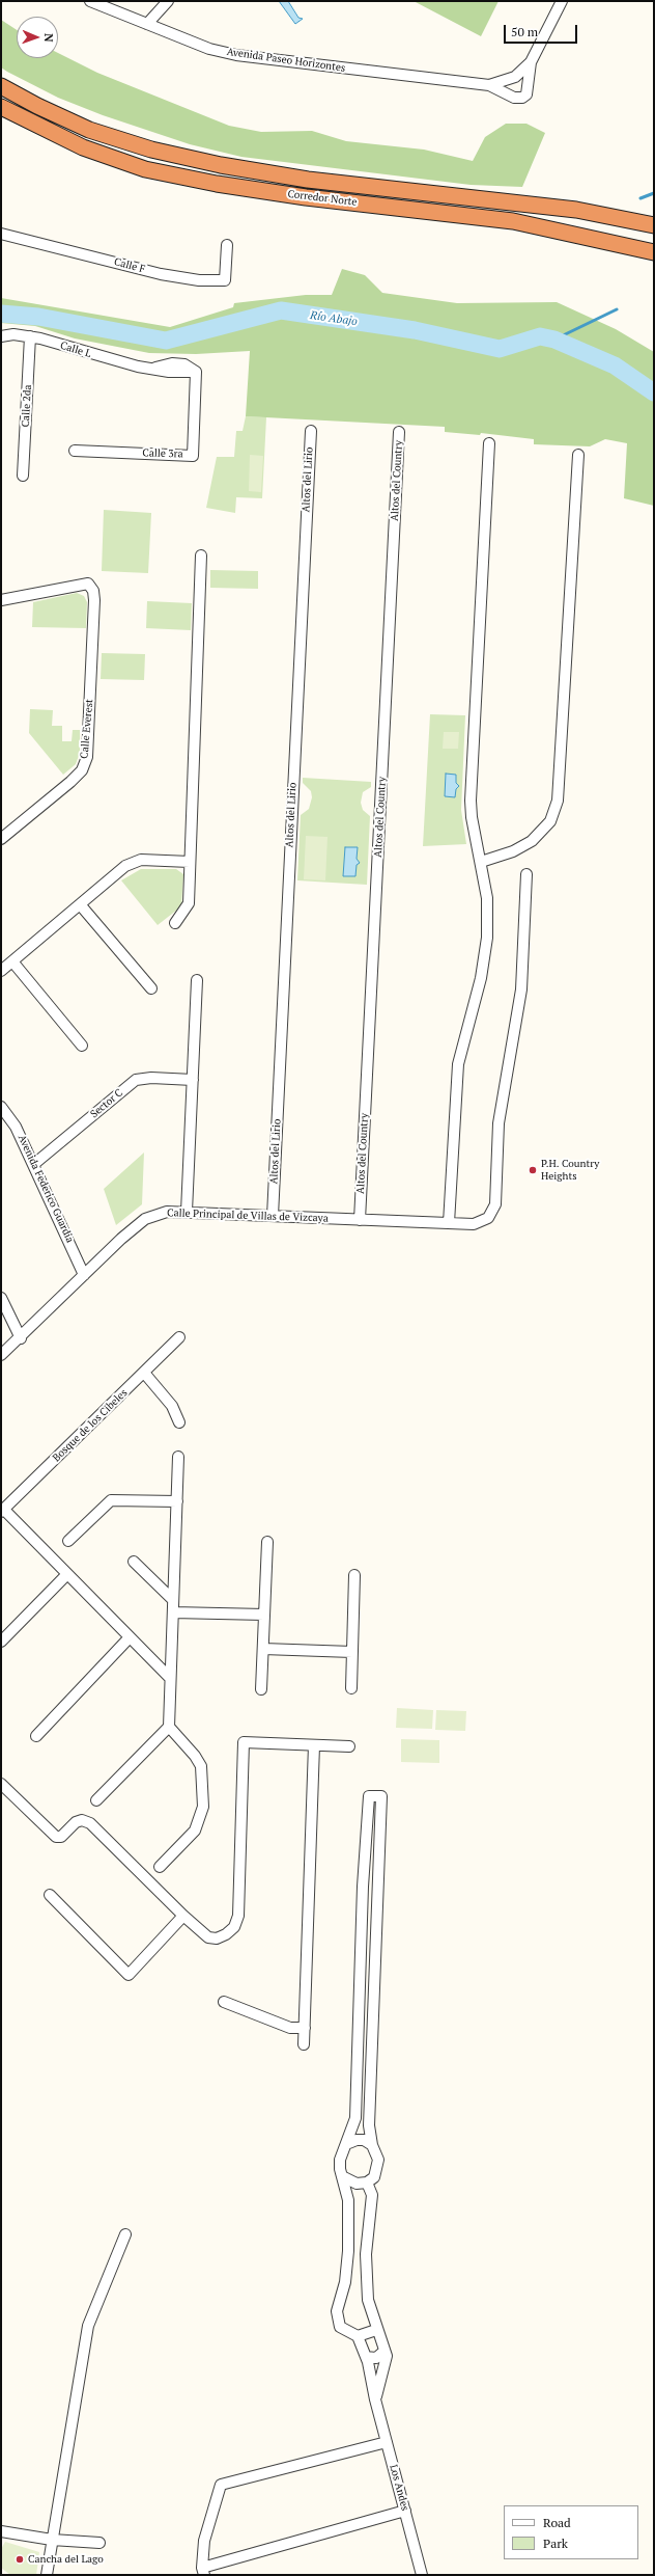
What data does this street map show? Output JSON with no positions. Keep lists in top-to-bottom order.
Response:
{
  "streets": {
    "highway": ["Corredor Norte"],
    "street": [
      "Avenida Paseo Horizontes",
      "Calle F",
      "Calle L",
      "Calle 2da",
      "Calle 3ra",
      "Altos del Lirio",
      "Altos del Country",
      "Calle Everest",
      "Sector C",
      "Avenida Federico Guardia",
      "Calle Principal de Villas de Vizcaya",
      "Bosque de los Cibeles",
      "Los Andes"
    ]
  },
  "crossings": [
    ["Calle L", "Calle 2da"],
    ["Calle L", "Calle 3ra"],
    ["Altos del Lirio", "Calle Principal de Villas de Vizcaya"],
    ["Altos del Country", "Calle Principal de Villas de Vizcaya"],
    ["Sector C", "Avenida Federico Guardia"],
    ["Avenida Federico Guardia", "Calle Principal de Villas de Vizcaya"]
  ],
  "water": ["Río Abajo"],
  "places": ["P.H. Country Heights", "Cancha del Lago"],
  "legend": ["Road", "Park"],
  "scale_bar": "50 m",
  "north": "right"
}
